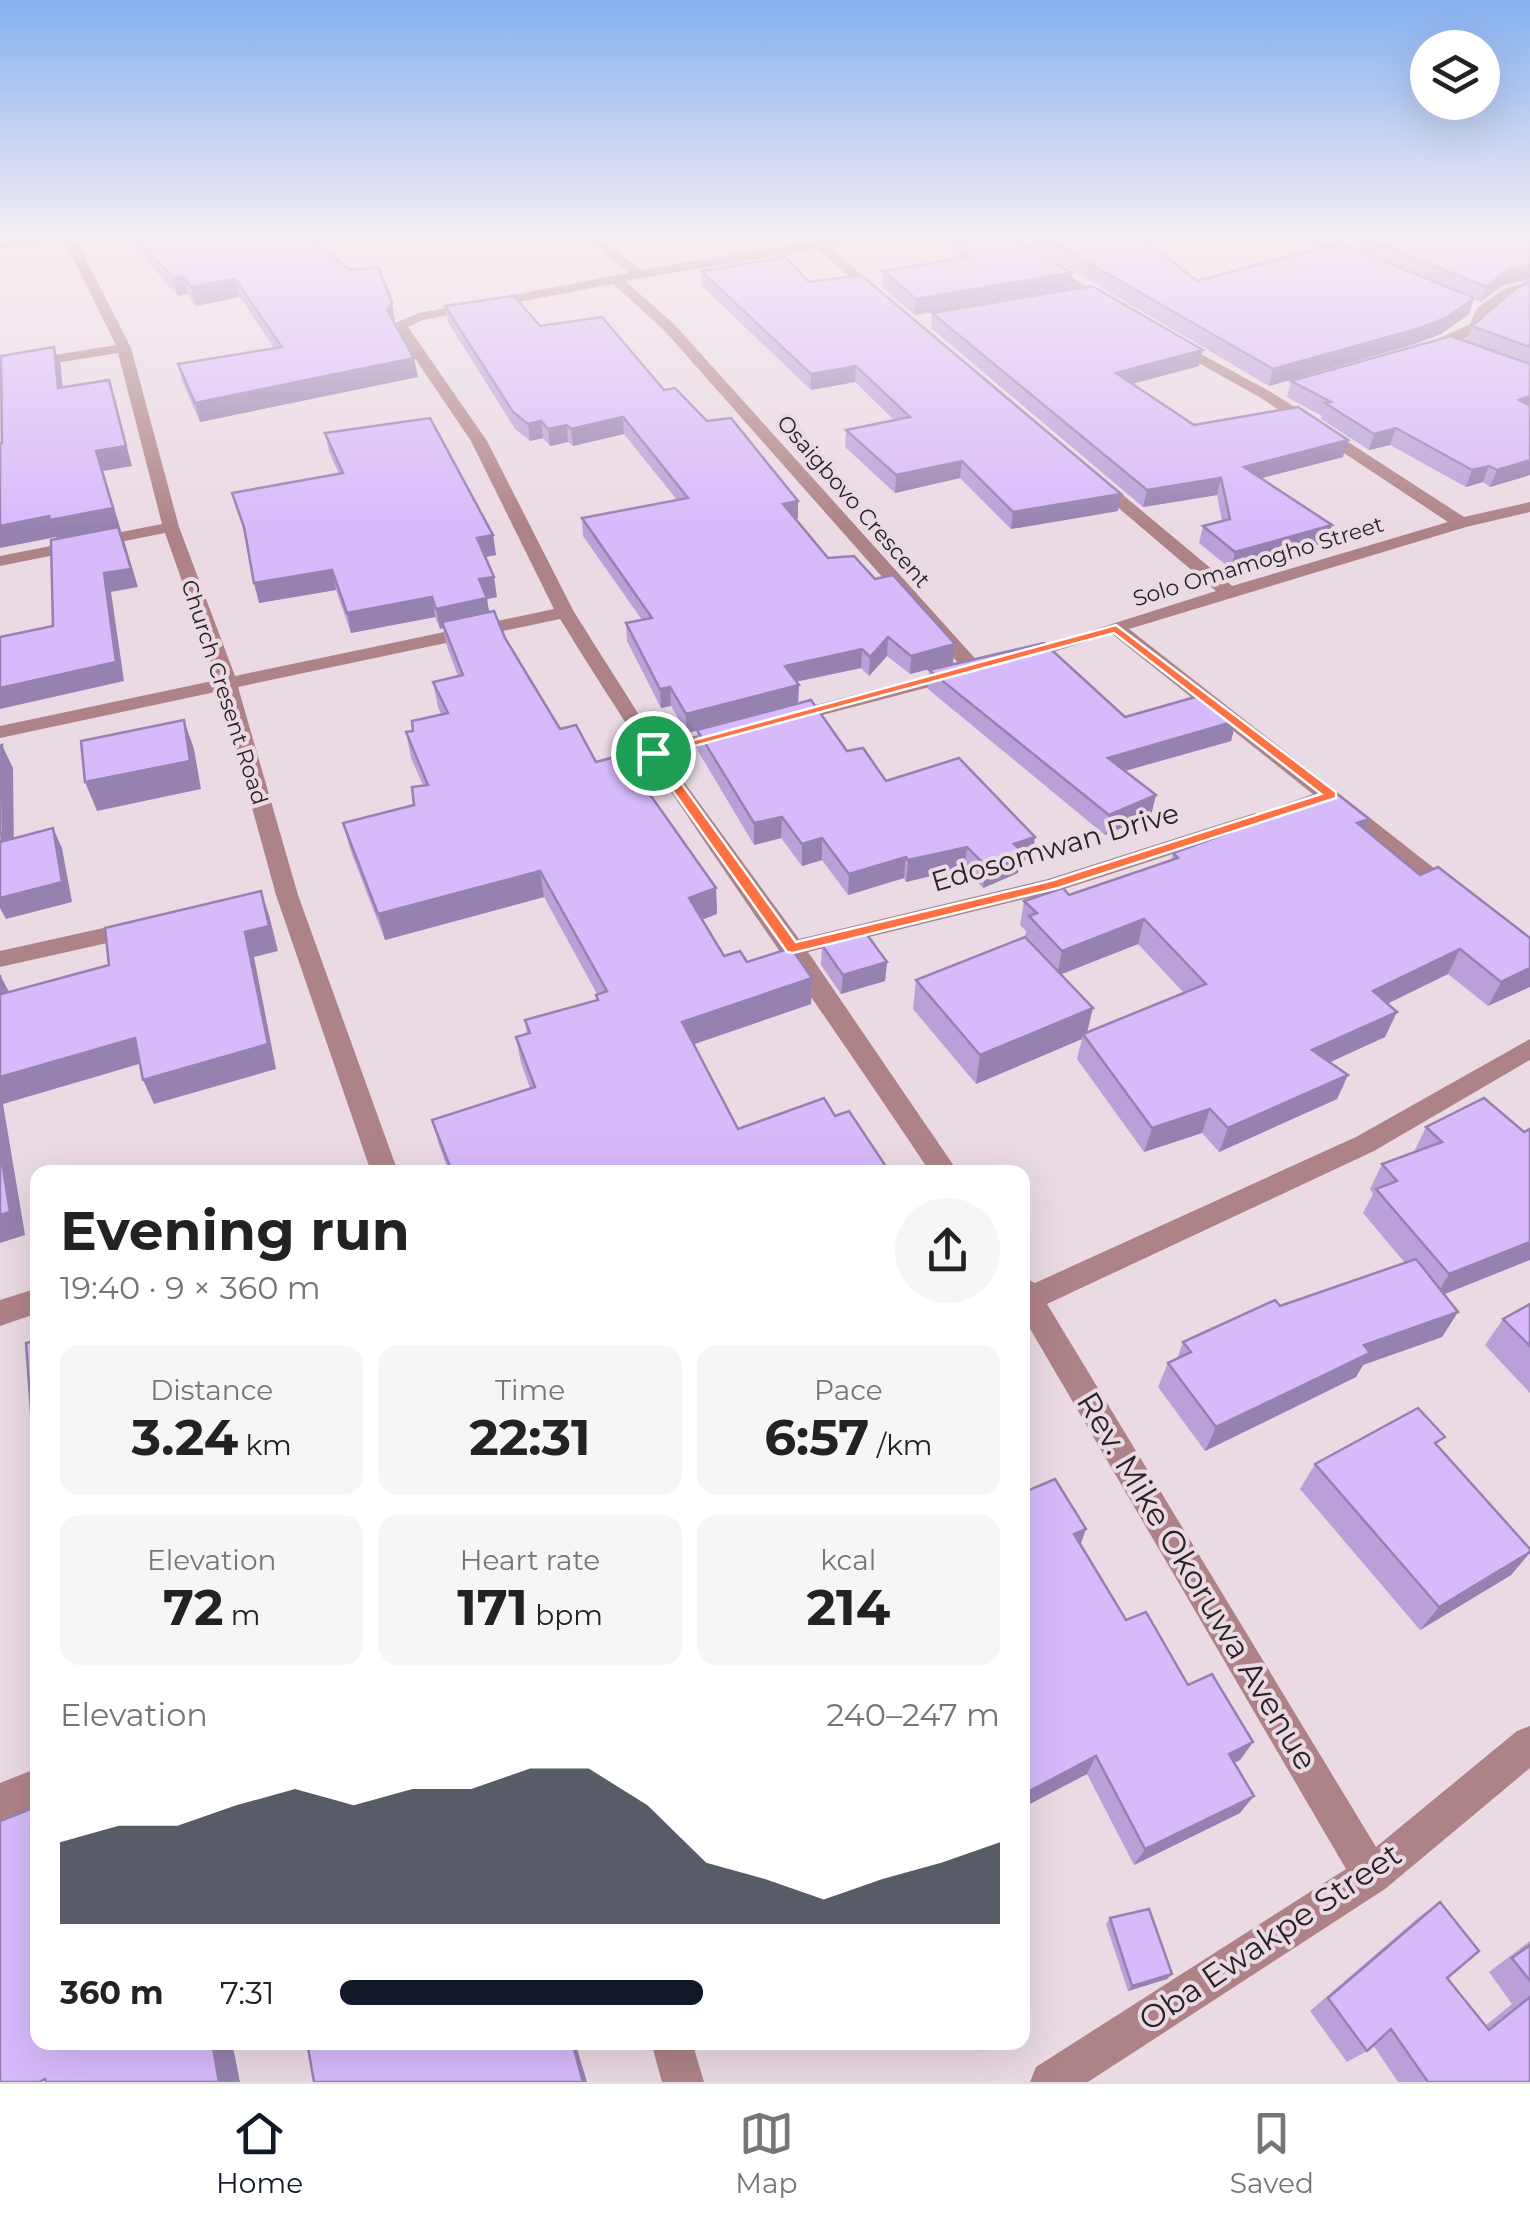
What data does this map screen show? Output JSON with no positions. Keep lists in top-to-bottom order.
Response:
{
  "streets": {
    "street": [
      "Osaigbovo Crescent",
      "Solo Omamogho Street",
      "Church Cresent Road",
      "Edosomwan Drive",
      "Rev. Mike Okoruwa Avenue",
      "Oba Ewakpe Street"
    ]
  },
  "crossings": [
    ["Osaigbovo Crescent", "Solo Omamogho Street"],
    ["Rev. Mike Okoruwa Avenue", "Oba Ewakpe Street"]
  ],
  "page": {
    "heading": ["Evening run", "19:40 · 9 × 360 m"],
    "stats": [
      ["Distance", "3.24 km"],
      ["Time", "22:31"],
      ["Pace", "6:57 /km"],
      ["Elevation", "72 m"],
      ["Heart rate", "171 bpm"],
      ["kcal", "214"]
    ],
    "chart": ["Elevation", "240–247 m"],
    "list": [
      {
        "name": "360 m",
        "note": "7:31"
      }
    ],
    "tabs": ["Home", "Map", "Saved"]
  }
}
